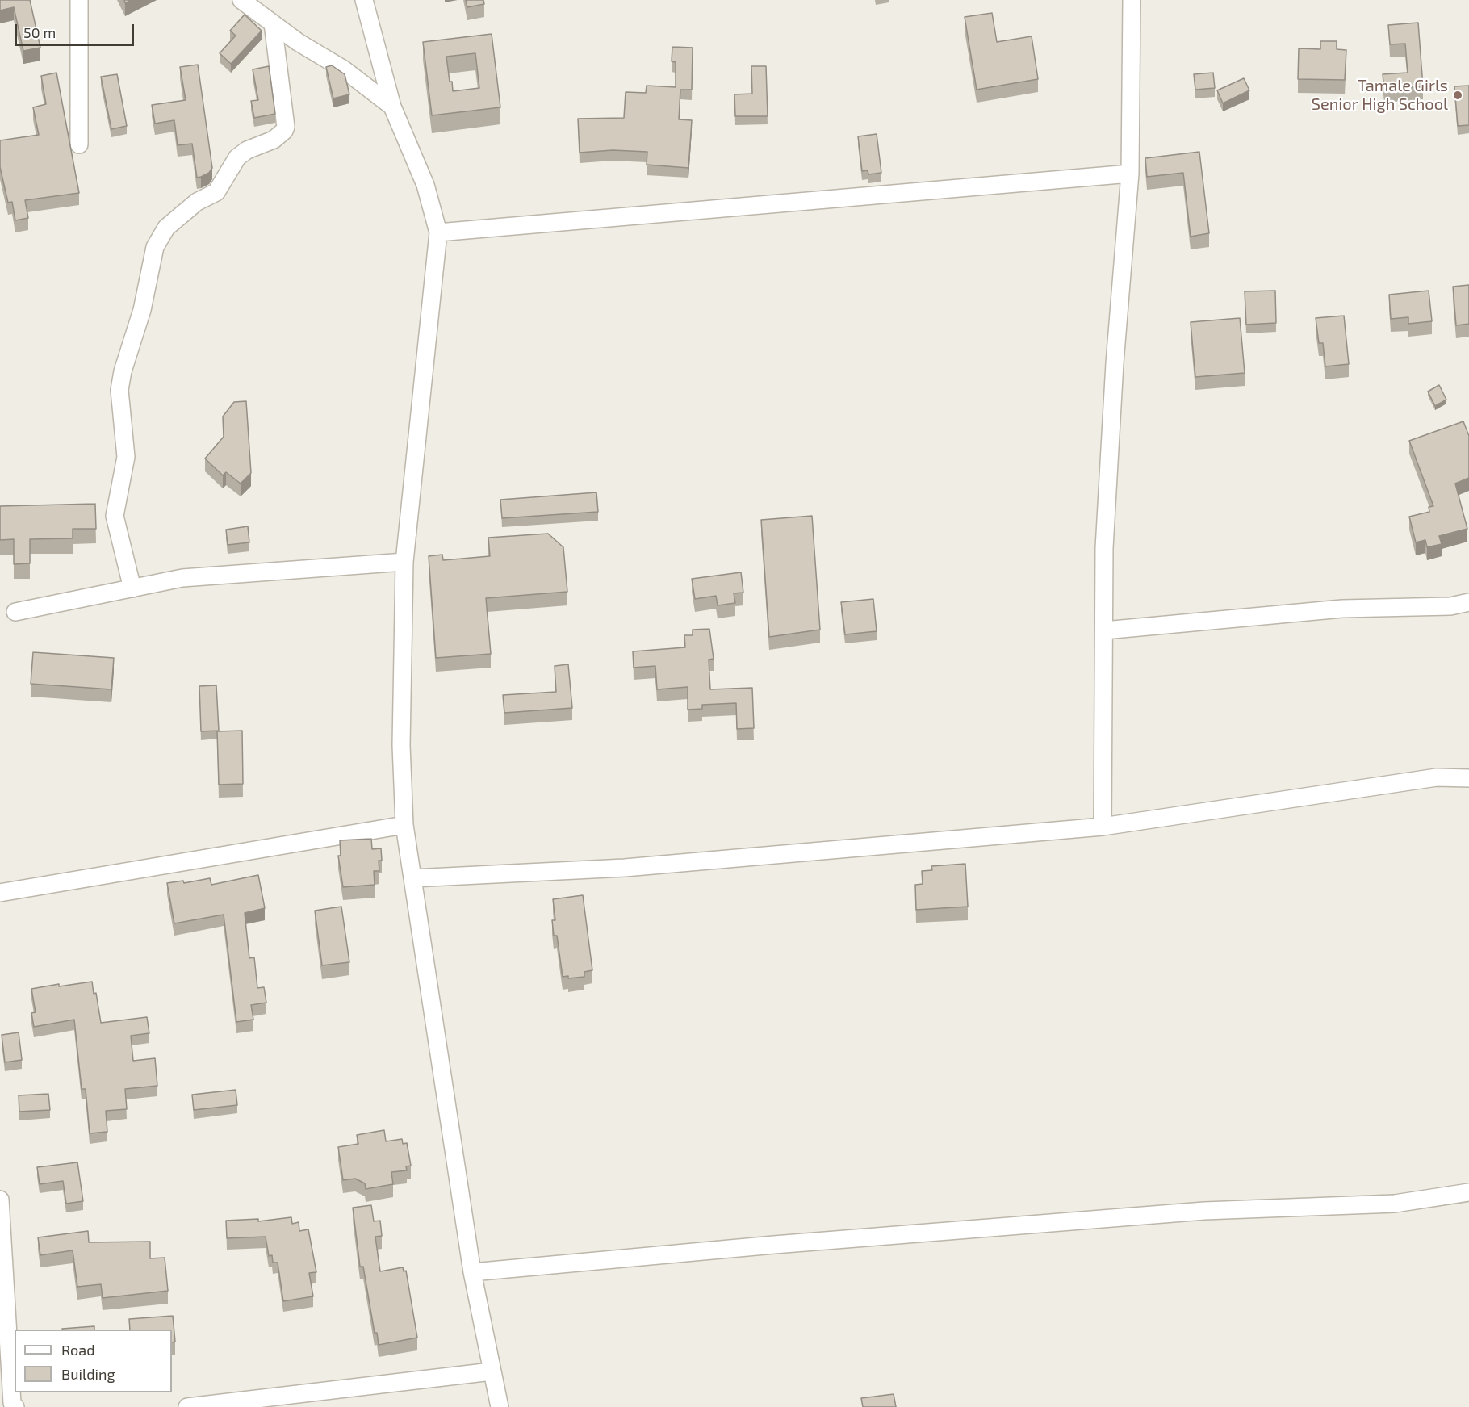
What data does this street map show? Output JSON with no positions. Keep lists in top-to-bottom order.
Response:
{
  "places": ["Tamale Girls Senior High School"],
  "legend": ["Road", "Building"],
  "scale_bar": "50 m"
}
